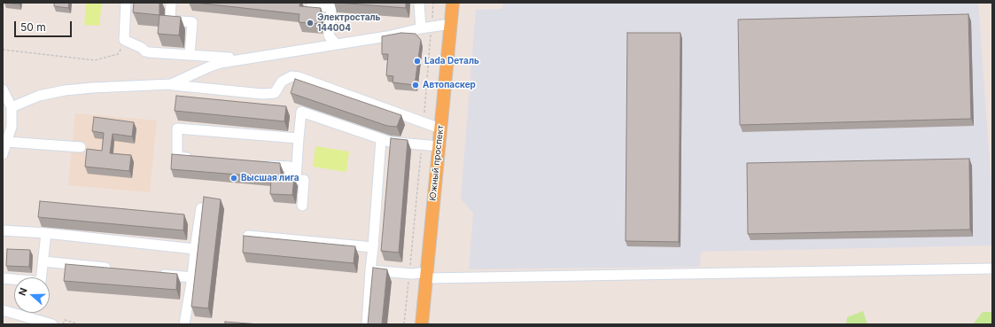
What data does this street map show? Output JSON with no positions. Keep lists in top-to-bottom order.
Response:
{
  "streets": {
    "main road": ["Южный проспект"]
  },
  "places": [
    "Электросталь 144004",
    "Lada Dеталь",
    "Автопаскер",
    "Высшая лига"
  ],
  "scale_bar": "50 m",
  "north": "left"
}
